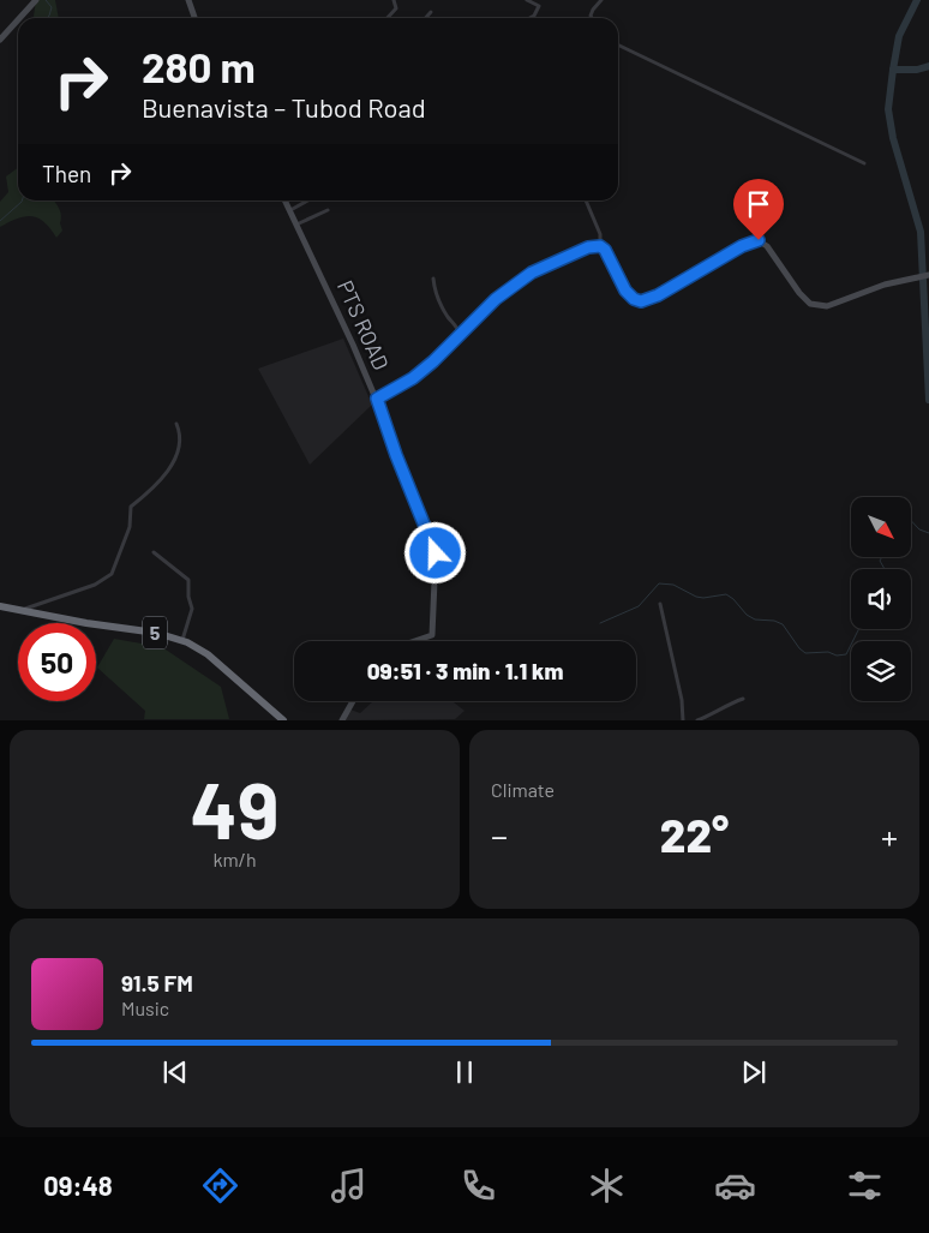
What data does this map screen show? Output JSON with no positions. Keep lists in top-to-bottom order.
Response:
{
  "streets": {
    "highway": ["5"],
    "main road": ["PTS ROAD"]
  },
  "north": "bottom right",
  "page": {
    "turn": ["280 m", "Buenavista – Tubod Road"],
    "then": "Then",
    "limit": "50",
    "trip": "09:51 · 3 min · 1.1 km",
    "tile": [
      ["49", "km/h"],
      "Climate"
    ],
    "heat": ["−", "22°", "+"],
    "song": ["91.5 FM", "Music"],
    "tabs": "09:48"
  }
}
